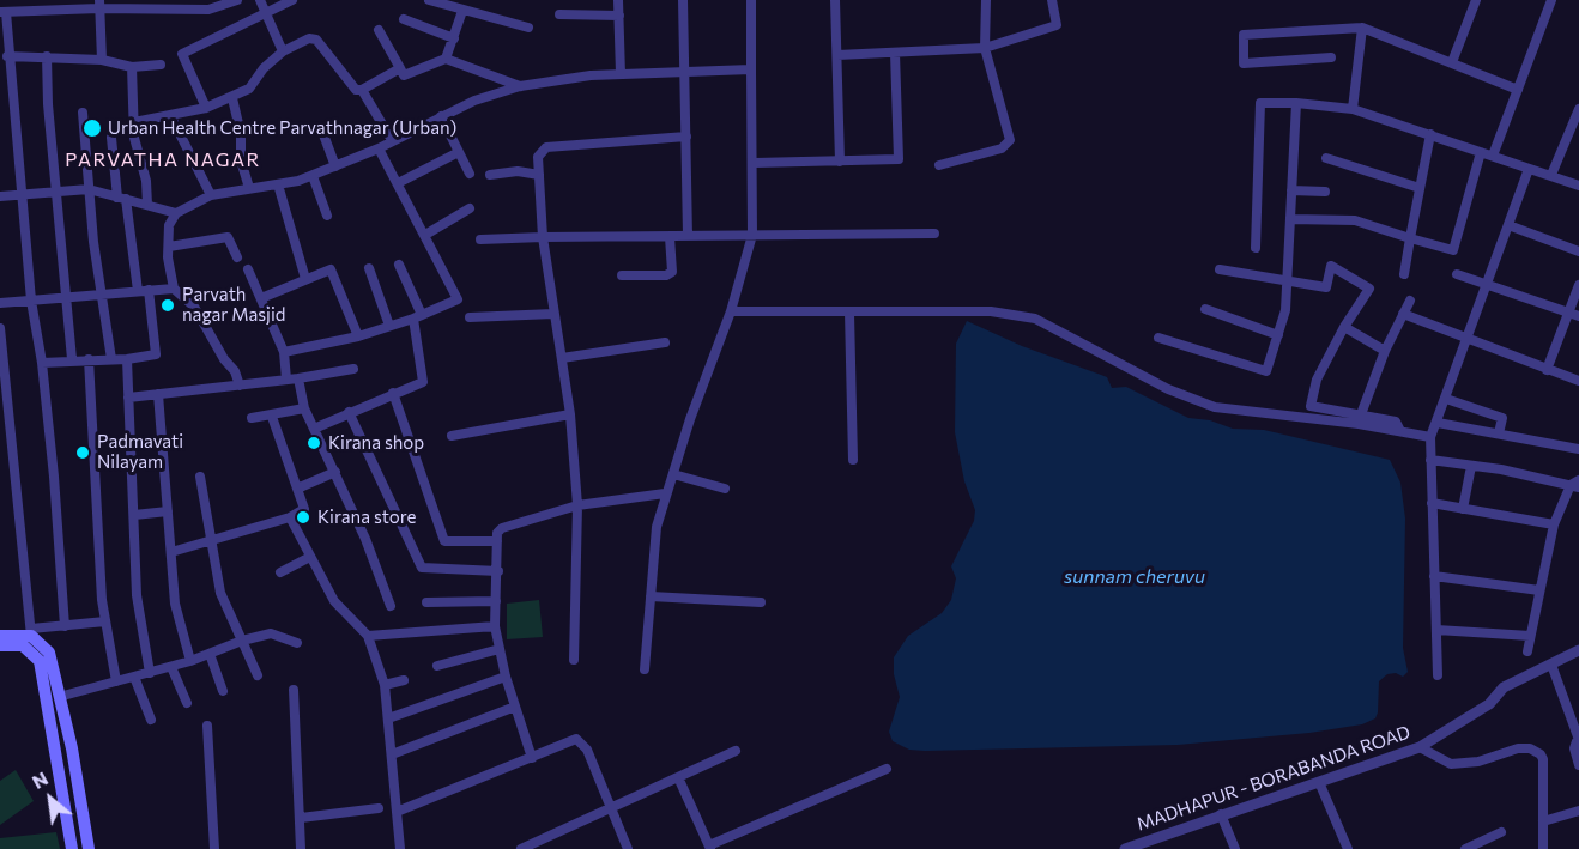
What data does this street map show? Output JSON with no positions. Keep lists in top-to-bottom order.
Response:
{
  "streets": {
    "street": ["MADHAPUR - BORABANDA ROAD"]
  },
  "districts": ["PARVATHA NAGAR"],
  "water": ["sunnam cheruvu"],
  "places": [
    "Urban Health Centre Parvathnagar (Urban)",
    "Parvath nagar Masjid",
    "Kirana shop",
    "Padmavati Nilayam",
    "Kirana store"
  ],
  "north": "top left"
}
